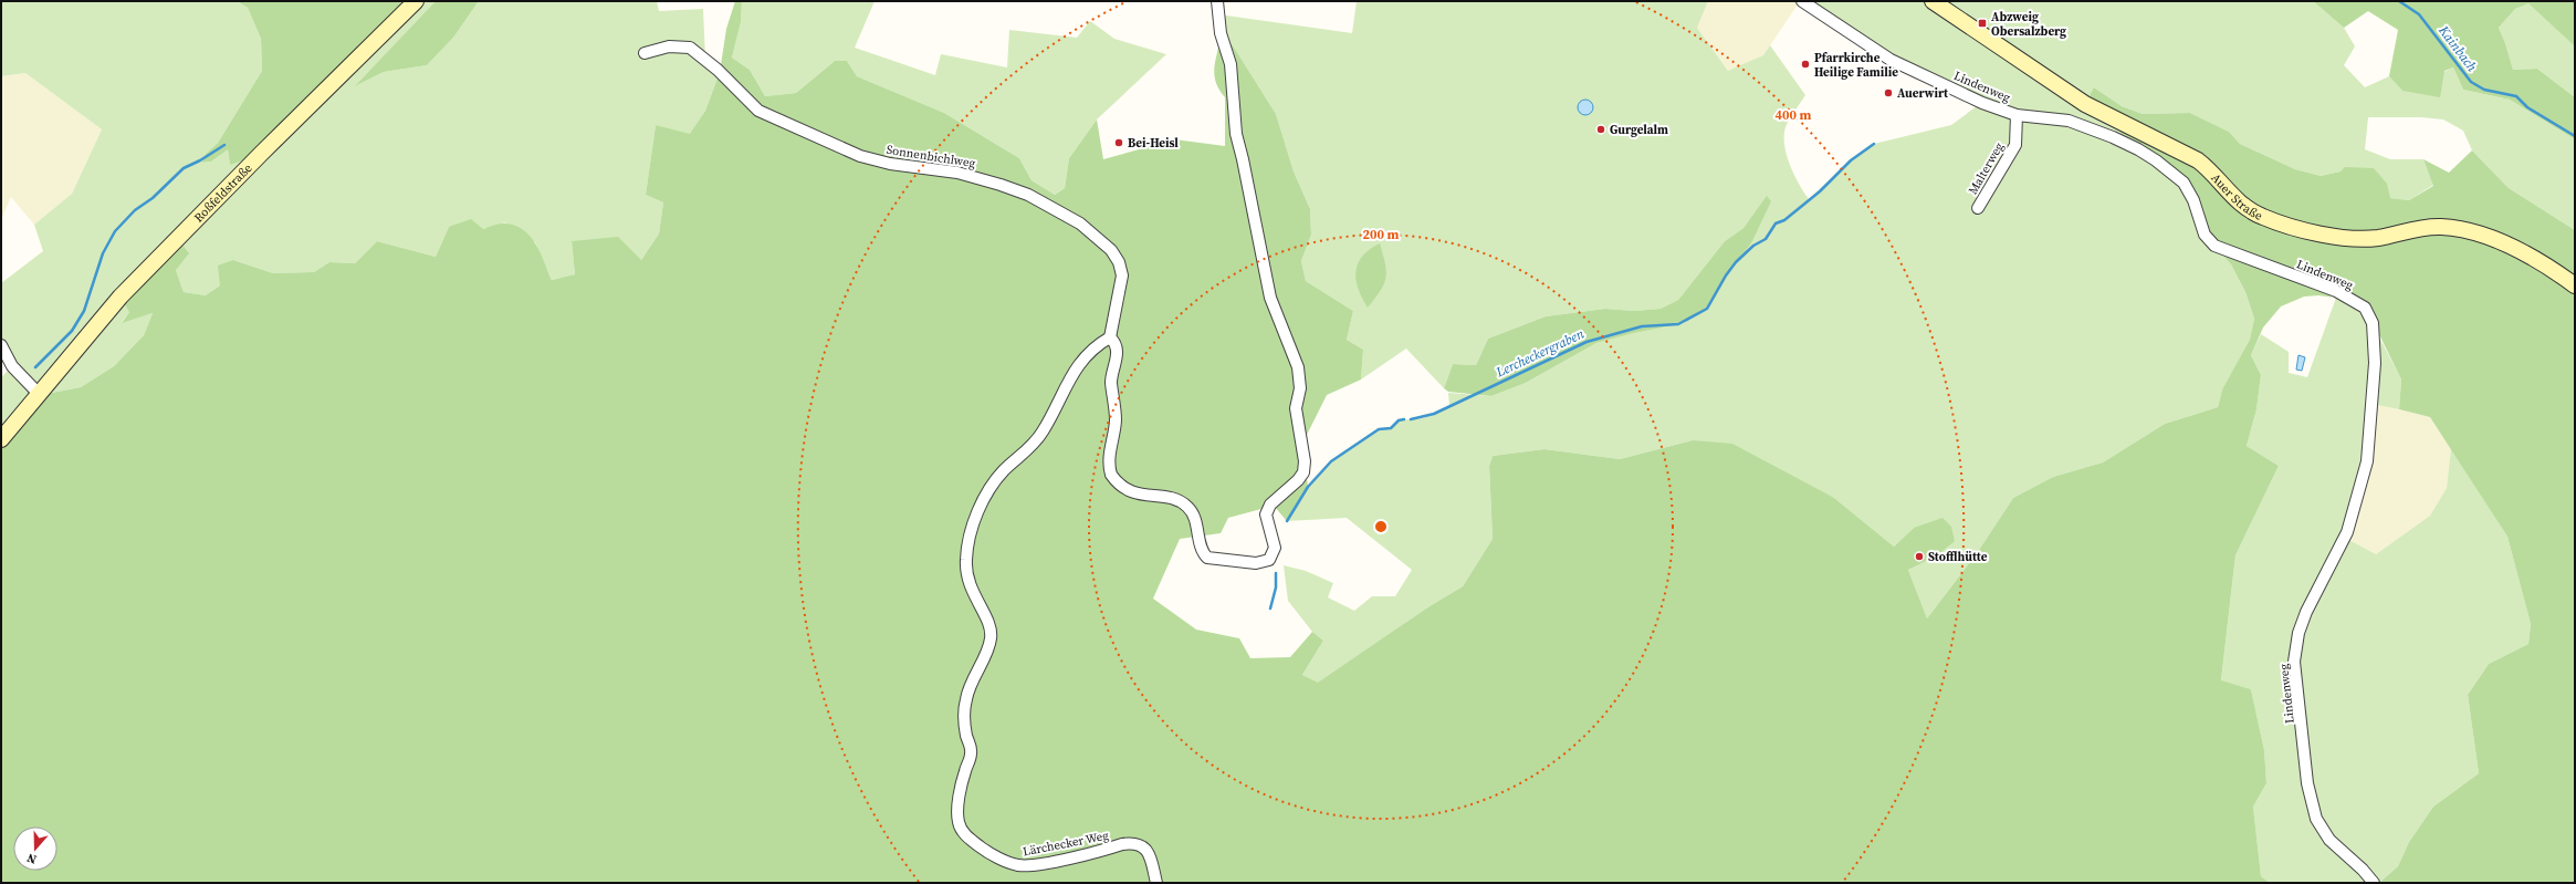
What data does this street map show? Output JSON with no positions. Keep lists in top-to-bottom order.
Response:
{
  "streets": {
    "main road": ["Roßfeldstraße", "Auer Straße"],
    "street": [
      "Lindenweg",
      "Sonnenbichlweg",
      "Malterweg",
      "Lärchecker Weg"
    ]
  },
  "crossings": [
    ["Lindenweg", "Malterweg"],
    ["Sonnenbichlweg", "Lärchecker Weg"]
  ],
  "water": ["Kainbach", "Lercheckergraben"],
  "places": {
    "transit": ["Abzweig Obersalzberg"],
    "other": [
      "Pfarrkirche Heilige Familie",
      "Auerwirt",
      "Gurgelalm",
      "Bei-Heisl",
      "Stofflhütte"
    ]
  },
  "north": "bottom",
  "rings": ["400 m", "200 m"]
}
